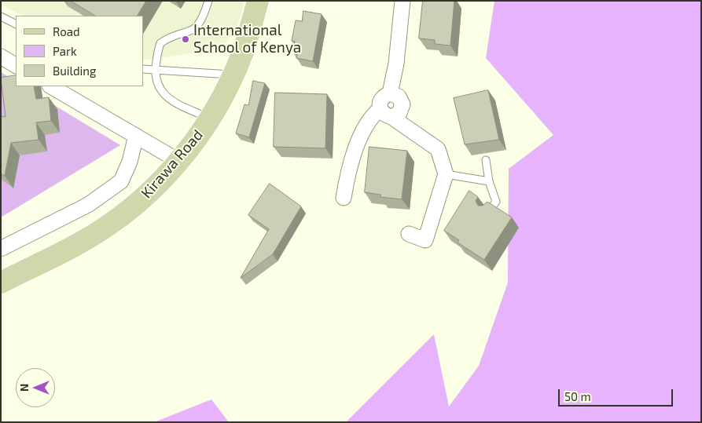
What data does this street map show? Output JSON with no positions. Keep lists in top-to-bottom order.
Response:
{
  "streets": {
    "main road": ["Kirawa Road"]
  },
  "places": ["International School of Kenya"],
  "legend": ["Road", "Park", "Building"],
  "scale_bar": "50 m",
  "north": "left"
}
